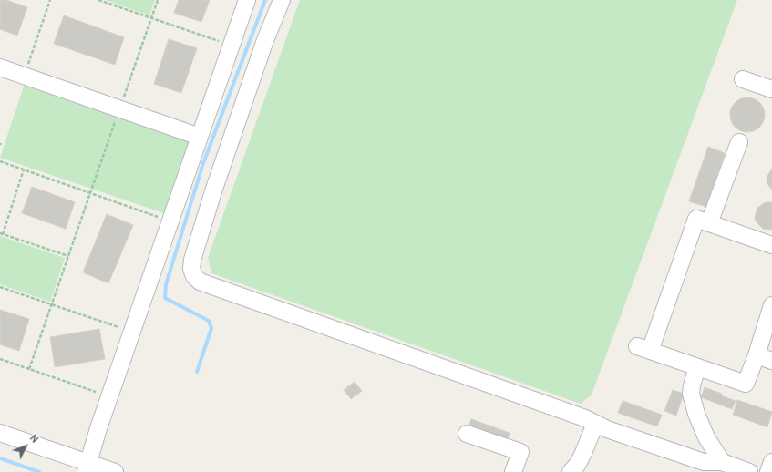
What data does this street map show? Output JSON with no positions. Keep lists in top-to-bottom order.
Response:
{
  "north": "top right"
}
